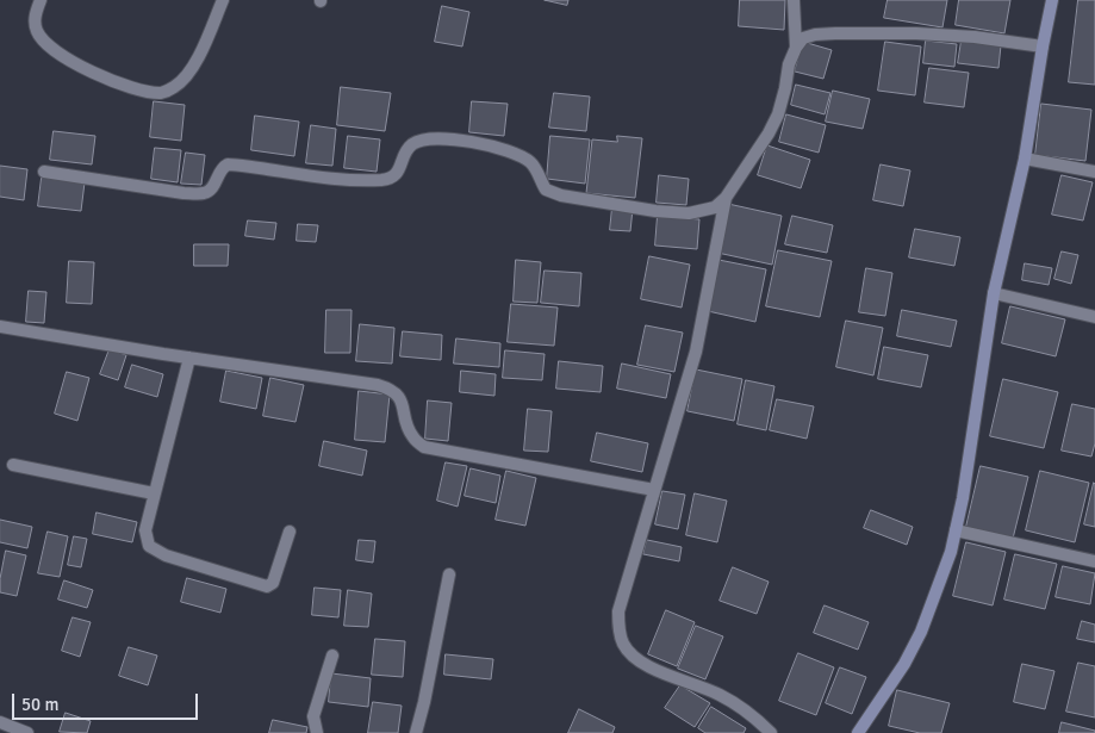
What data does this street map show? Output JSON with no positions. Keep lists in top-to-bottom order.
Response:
{
  "scale_bar": "50 m"
}
